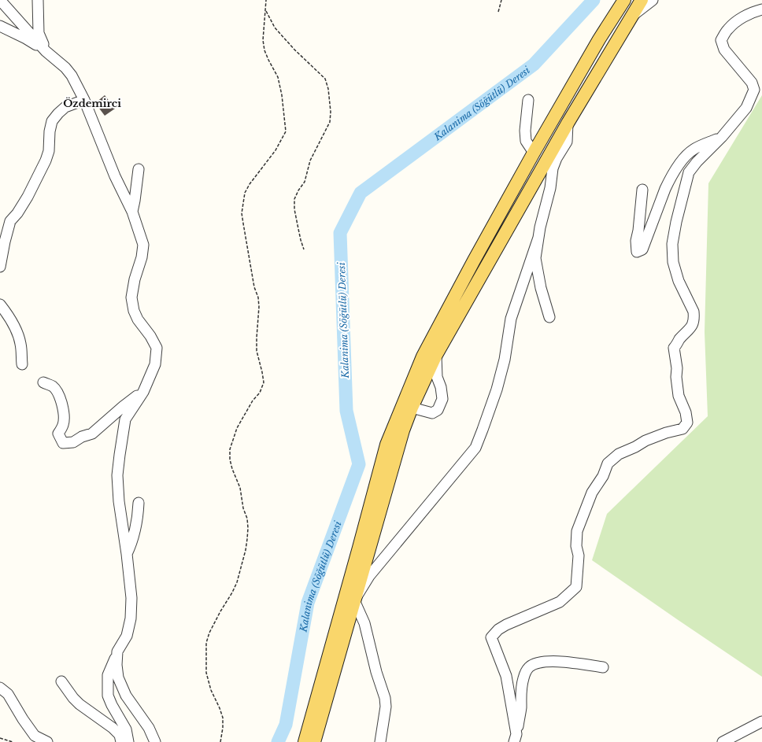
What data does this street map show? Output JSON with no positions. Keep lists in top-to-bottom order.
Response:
{
  "districts": ["Özdemirci"],
  "water": ["Kalanima (Söğütlü) Deresi"]
}
